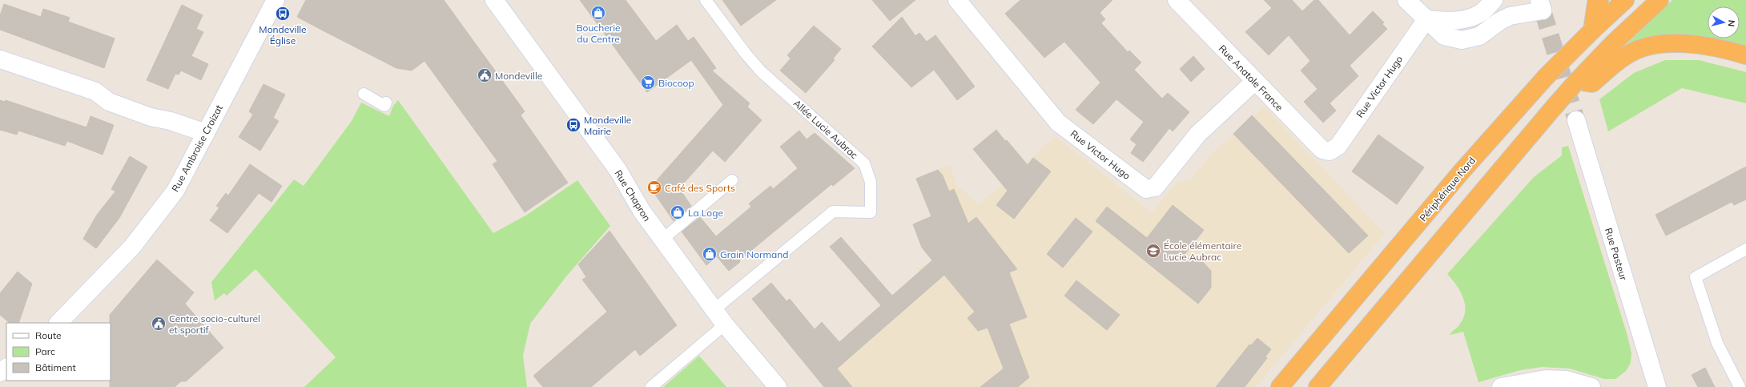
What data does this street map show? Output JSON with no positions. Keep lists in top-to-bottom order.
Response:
{
  "streets": {
    "highway": ["Périphérique Nord"],
    "street": [
      "Rue Anatole France",
      "Rue Victor Hugo",
      "Rue Ambroise Croizat",
      "Rue Chapron",
      "Rue Pasteur"
    ],
    "lane": ["Allée Lucie Aubrac"]
  },
  "crossings": [
    ["Rue Anatole France", "Rue Victor Hugo"],
    ["Allée Lucie Aubrac", "Rue Chapron"]
  ],
  "places": {
    "shop": ["Boucherie du Centre", "La Loge", "Grain Normand"],
    "bus stop": ["Mondeville Église", "Mondeville Mairie"],
    "public building": ["Mondeville", "Centre socio-culturel et sportif"],
    "supermarket": ["Biocoop"],
    "cafe": ["Café des Sports"],
    "school or university": ["École élémentaire Lucie Aubrac"]
  },
  "legend": ["Route", "Parc", "Bâtiment"],
  "north": "right"
}
